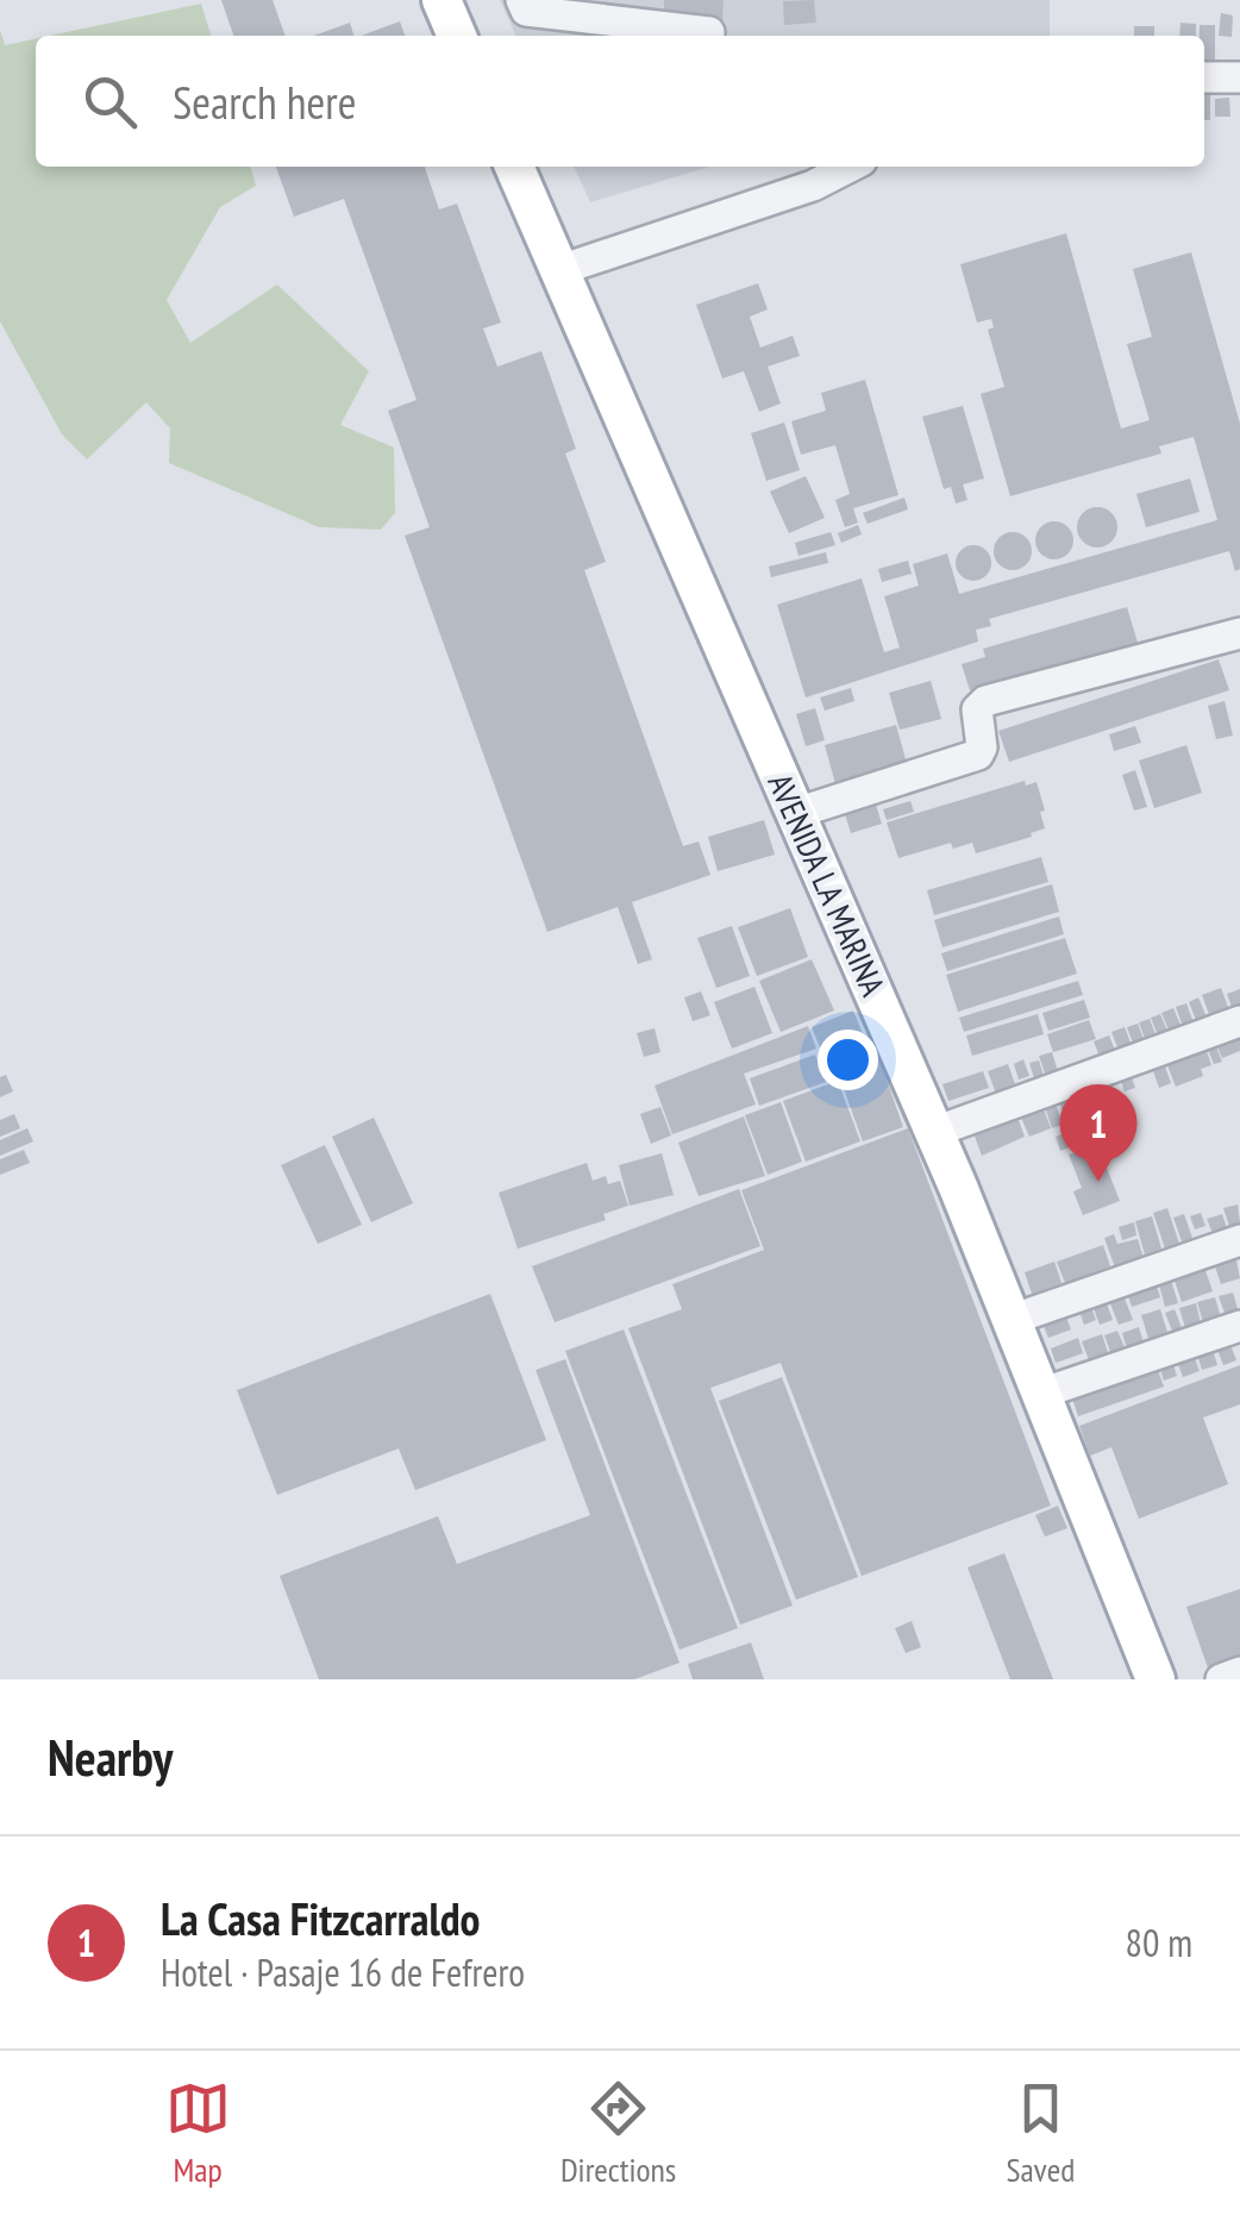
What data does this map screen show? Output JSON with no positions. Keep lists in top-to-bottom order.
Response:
{
  "streets": {
    "main road": ["AVENIDA LA MARINA"]
  },
  "page": {
    "search": "Search here",
    "pins": "1",
    "heading": "Nearby",
    "list": [
      {
        "mark": "1",
        "name": "La Casa Fitzcarraldo",
        "note": "Hotel · Pasaje 16 de Fefrero",
        "value": "80 m"
      }
    ],
    "nav": ["Map", "Directions", "Saved"]
  }
}
